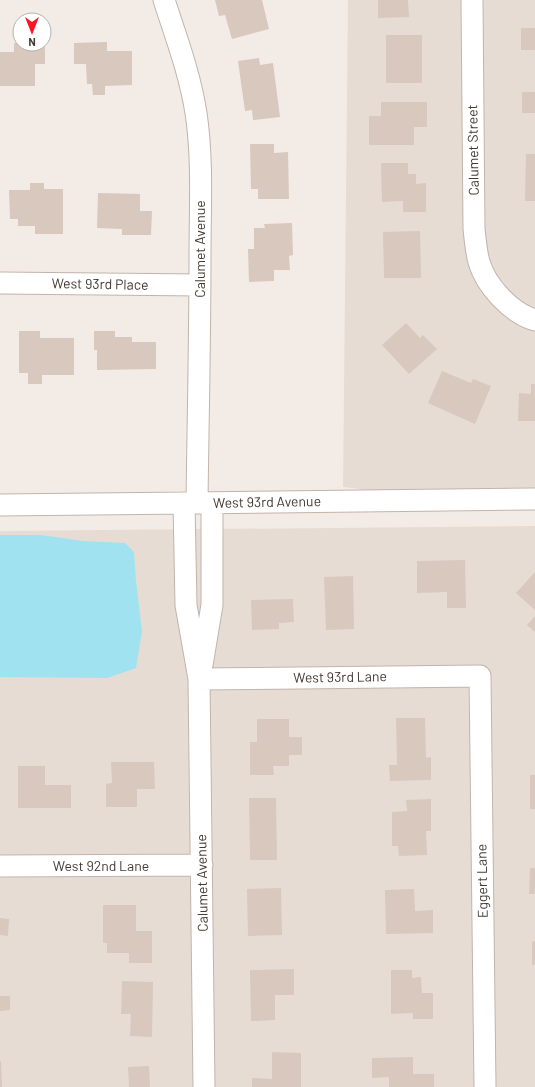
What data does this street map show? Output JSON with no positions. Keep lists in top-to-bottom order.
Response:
{
  "streets": {
    "street": [
      "Calumet Street",
      "Calumet Avenue",
      "West 93rd Place",
      "West 93rd Avenue",
      "West 93rd Lane",
      "West 92nd Lane",
      "Eggert Lane"
    ]
  },
  "crossings": [
    ["Calumet Avenue", "West 93rd Place"],
    ["Calumet Avenue", "West 93rd Avenue"],
    ["Calumet Avenue", "West 93rd Lane"],
    ["Calumet Avenue", "West 92nd Lane"],
    ["West 93rd Lane", "Eggert Lane"]
  ],
  "north": "bottom"
}
